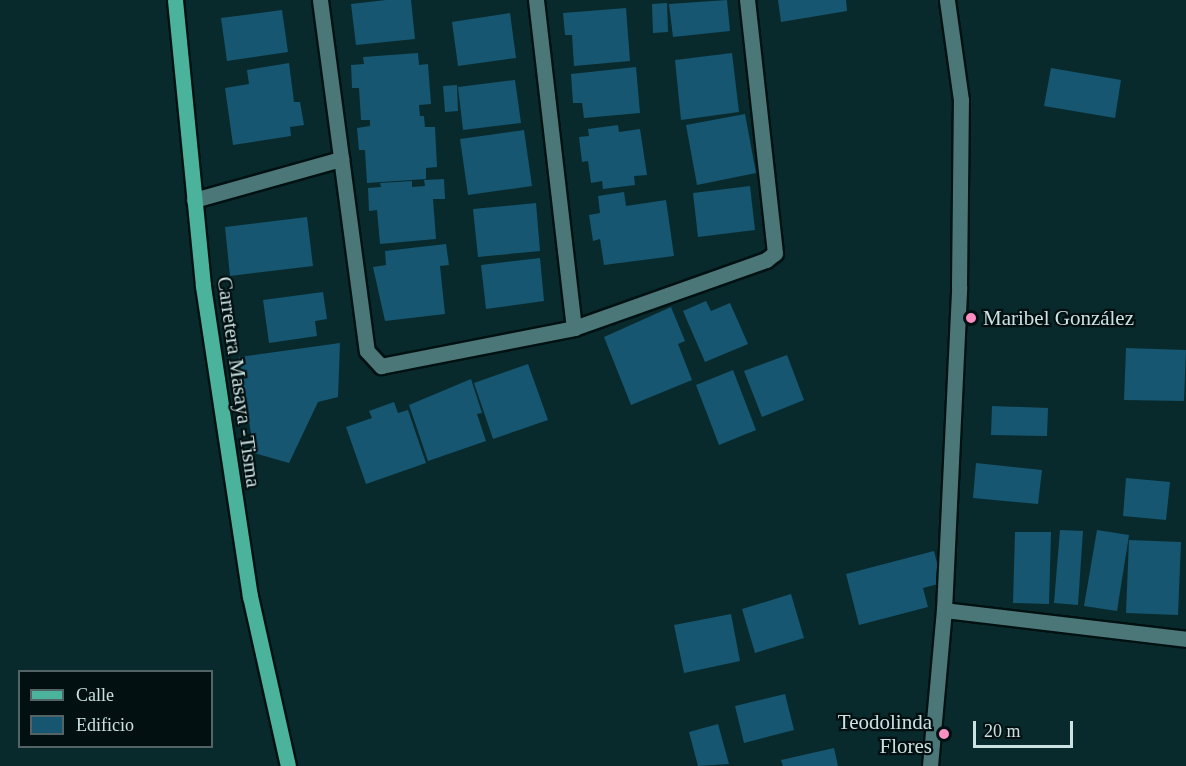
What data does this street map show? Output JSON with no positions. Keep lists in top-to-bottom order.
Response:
{
  "streets": {
    "main road": ["Carretera Masaya -Tisma"]
  },
  "places": ["Maribel González", "Teodolinda Flores"],
  "legend": ["Calle", "Edificio"],
  "scale_bar": "20 m"
}
